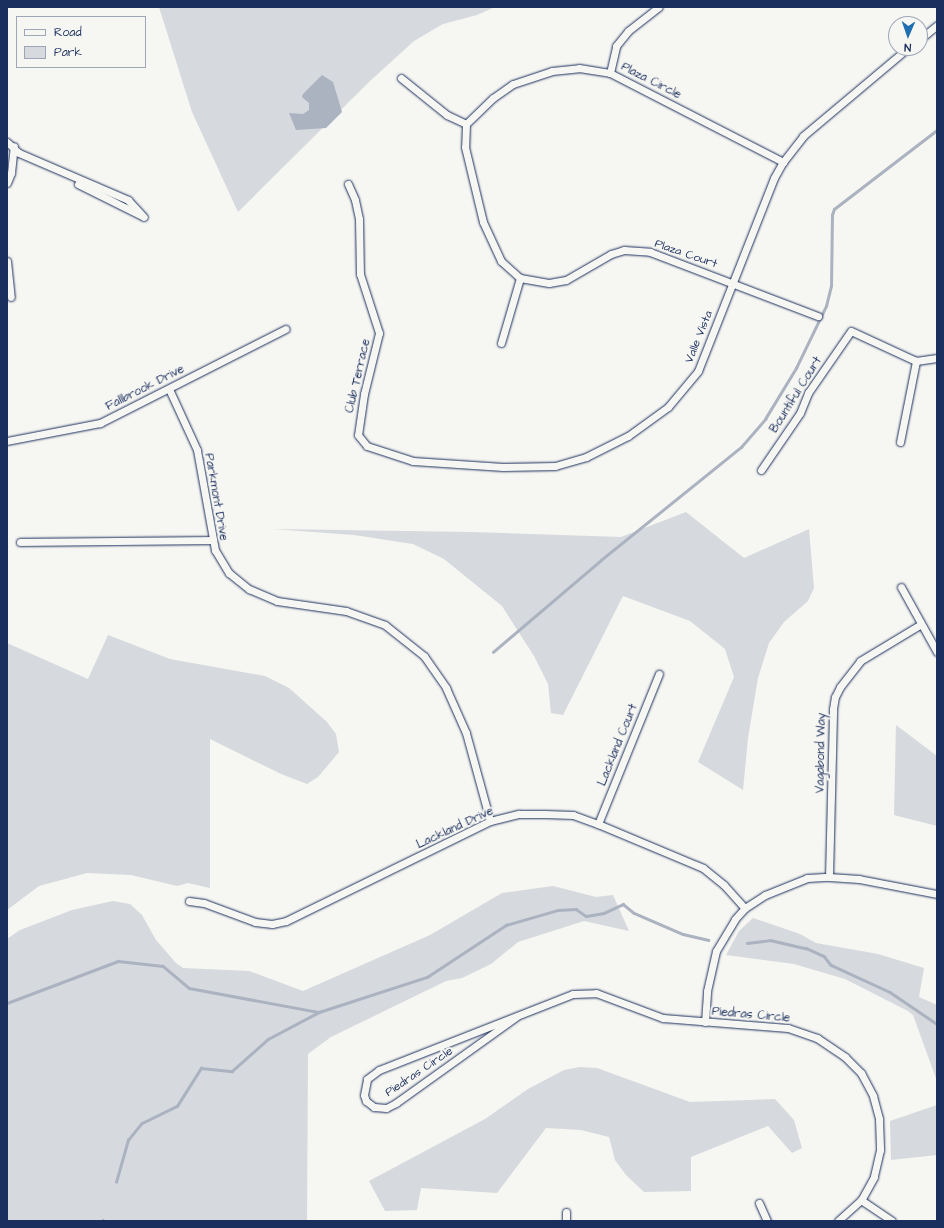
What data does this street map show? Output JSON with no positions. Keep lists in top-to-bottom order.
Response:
{
  "streets": {
    "street": [
      "Plaza Circle",
      "Plaza Court",
      "Valle Vista",
      "Club Terrace",
      "Fallbrook Drive",
      "Bountiful Court",
      "Parkmont Drive",
      "Lackland Court",
      "Vagabond Way",
      "Lackland Drive",
      "Piedras Circle"
    ]
  },
  "crossings": [
    ["Plaza Circle", "Valle Vista"],
    ["Plaza Court", "Valle Vista"],
    ["Valle Vista", "Club Terrace"],
    ["Fallbrook Drive", "Parkmont Drive"],
    ["Parkmont Drive", "Lackland Drive"],
    ["Lackland Court", "Lackland Drive"]
  ],
  "legend": ["Road", "Park"],
  "north": "bottom"
}
